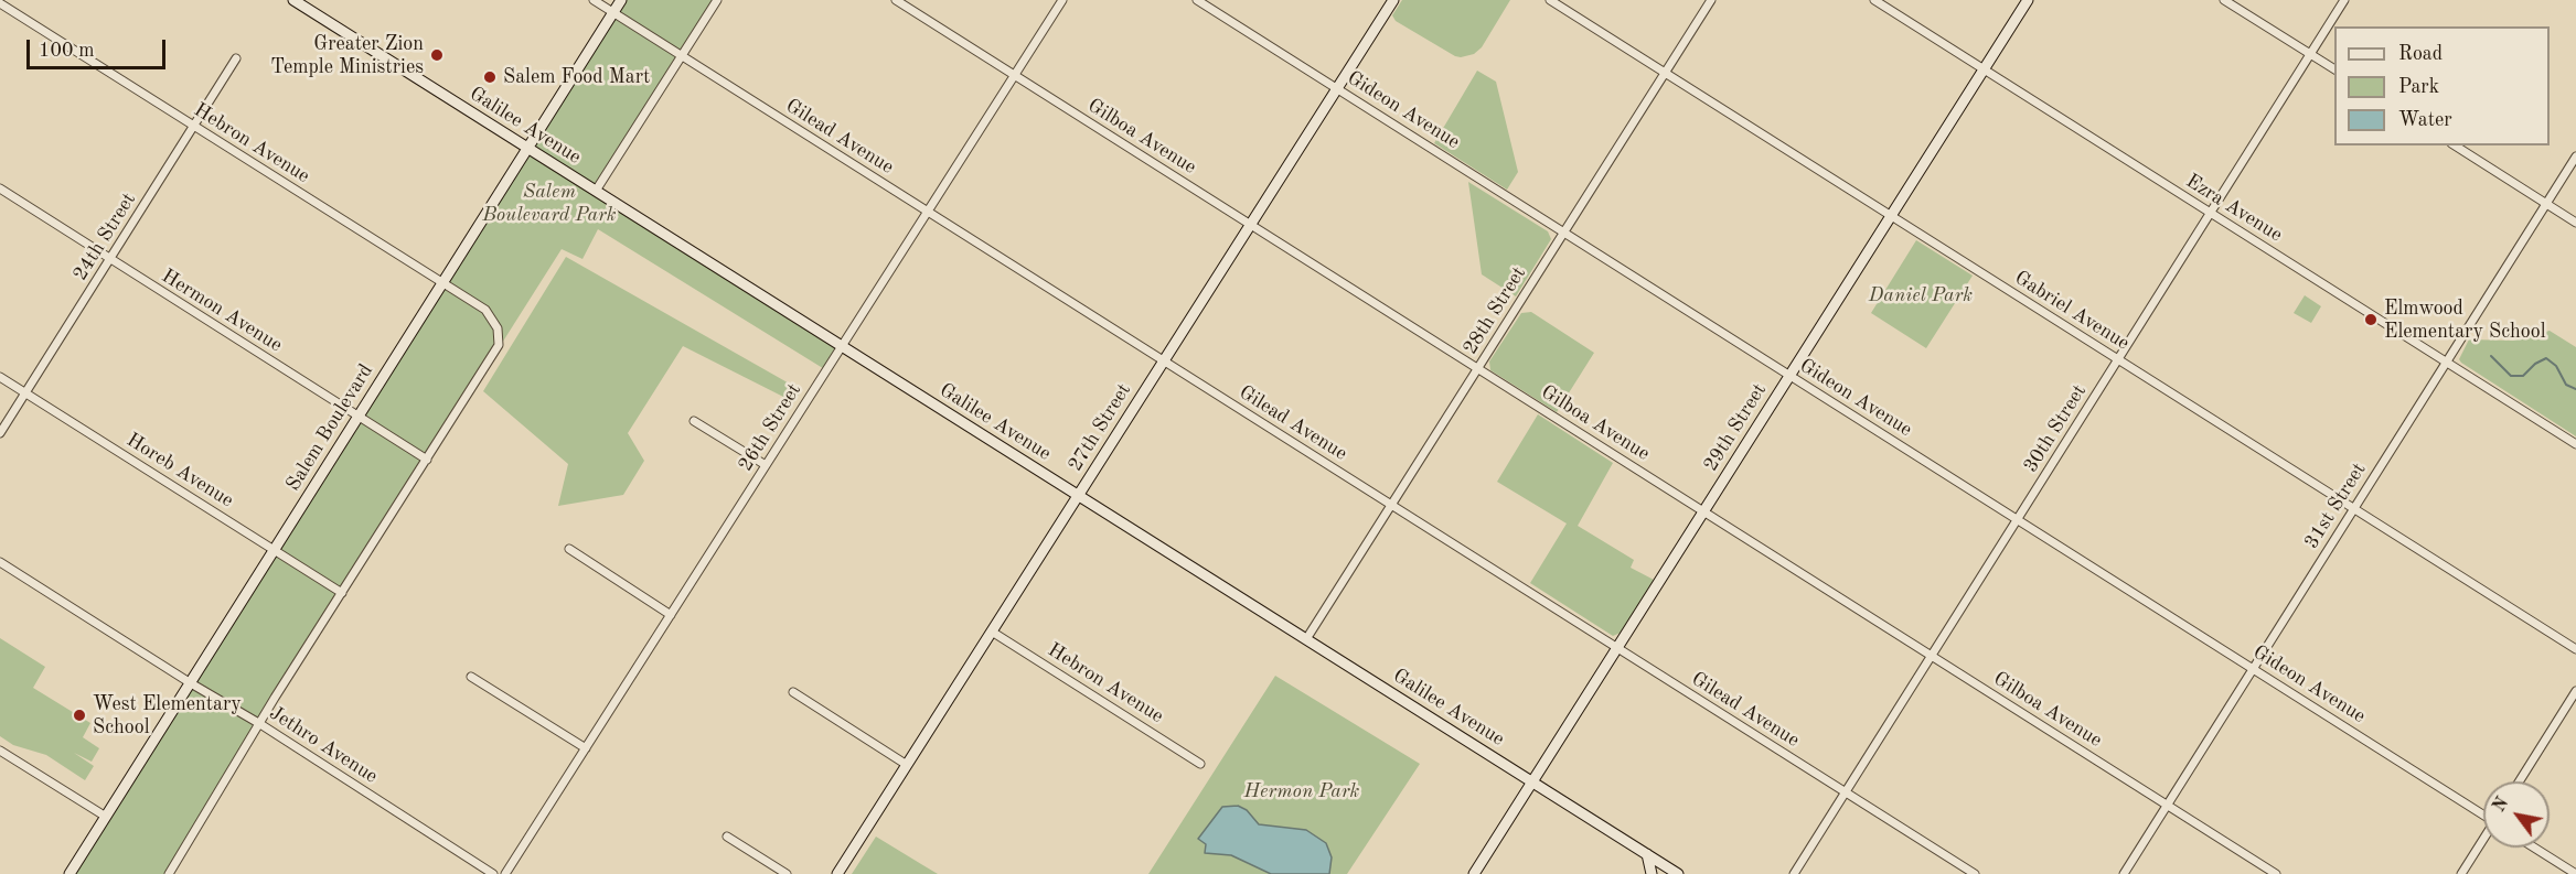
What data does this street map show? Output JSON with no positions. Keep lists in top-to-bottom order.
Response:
{
  "streets": {
    "street": [
      "Gideon Avenue",
      "Galilee Avenue",
      "Gilead Avenue",
      "Gilboa Avenue",
      "Hebron Avenue",
      "Ezra Avenue",
      "24th Street",
      "Hermon Avenue",
      "28th Street",
      "Gabriel Avenue",
      "Salem Boulevard",
      "26th Street",
      "27th Street",
      "29th Street",
      "30th Street",
      "Horeb Avenue",
      "31st Street",
      "Jethro Avenue"
    ]
  },
  "crossings": [
    ["Gideon Avenue", "28th Street"],
    ["Gideon Avenue", "27th Street"],
    ["Gideon Avenue", "29th Street"],
    ["Gideon Avenue", "30th Street"],
    ["Gideon Avenue", "31st Street"],
    ["Galilee Avenue", "28th Street"],
    ["Galilee Avenue", "Salem Boulevard"],
    ["Galilee Avenue", "26th Street"],
    ["Galilee Avenue", "27th Street"],
    ["Galilee Avenue", "29th Street"],
    ["Gilead Avenue", "28th Street"],
    ["Gilead Avenue", "Salem Boulevard"],
    ["Gilead Avenue", "26th Street"],
    ["Gilead Avenue", "27th Street"],
    ["Gilead Avenue", "29th Street"],
    ["Gilead Avenue", "30th Street"],
    ["Gilboa Avenue", "28th Street"],
    ["Gilboa Avenue", "26th Street"],
    ["Gilboa Avenue", "27th Street"],
    ["Gilboa Avenue", "29th Street"],
    ["Gilboa Avenue", "30th Street"],
    ["Gilboa Avenue", "31st Street"],
    ["Hebron Avenue", "24th Street"],
    ["Hebron Avenue", "Hermon Avenue"],
    ["Hebron Avenue", "Salem Boulevard"],
    ["Hebron Avenue", "27th Street"],
    ["Ezra Avenue", "29th Street"],
    ["Ezra Avenue", "30th Street"],
    ["Ezra Avenue", "31st Street"],
    ["24th Street", "Hermon Avenue"],
    ["24th Street", "Horeb Avenue"],
    ["Hermon Avenue", "Salem Boulevard"],
    ["28th Street", "Gabriel Avenue"],
    ["Gabriel Avenue", "29th Street"],
    ["Gabriel Avenue", "30th Street"],
    ["Gabriel Avenue", "31st Street"],
    ["Salem Boulevard", "Horeb Avenue"],
    ["Salem Boulevard", "Jethro Avenue"]
  ],
  "parks": ["Salem Boulevard Park", "Daniel Park", "Hermon Park"],
  "places": [
    "Greater Zion Temple Ministries",
    "Salem Food Mart",
    "Elmwood Elementary School",
    "West Elementary School"
  ],
  "legend": ["Road", "Park", "Water"],
  "scale_bar": "100 m",
  "north": "top left"
}
